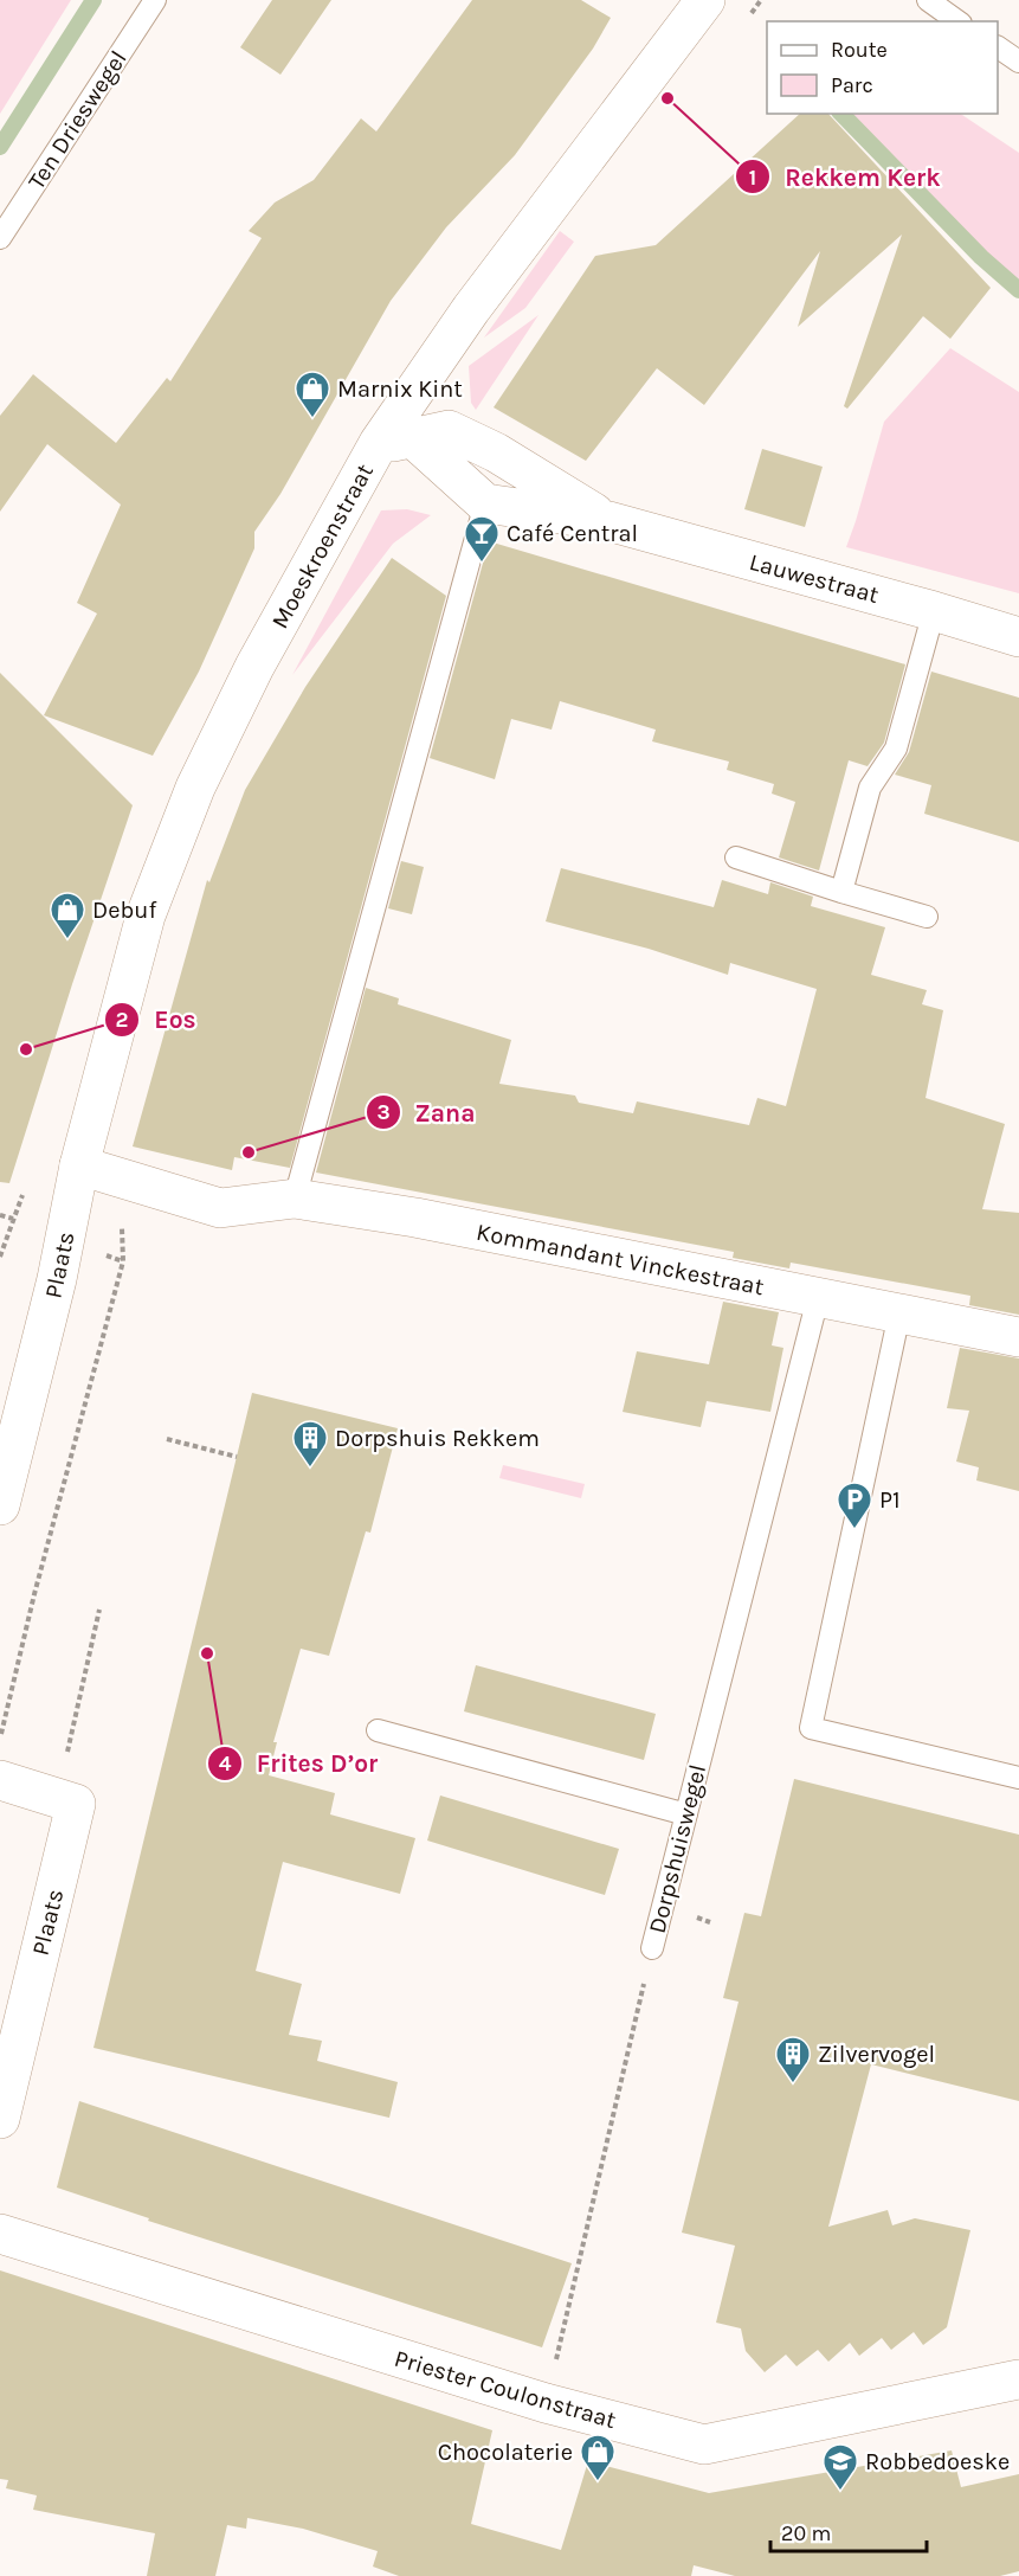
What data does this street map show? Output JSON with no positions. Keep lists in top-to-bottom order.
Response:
{
  "streets": {
    "street": [
      "Moeskroenstraat",
      "Lauwestraat",
      "Kommandant Vinckestraat",
      "Plaats",
      "Priester Coulonstraat"
    ],
    "lane": ["Ten Drieswegel", "Dorpshuiswegel"]
  },
  "crossings": [
    ["Moeskroenstraat", "Lauwestraat"],
    ["Moeskroenstraat", "Kommandant Vinckestraat"],
    ["Moeskroenstraat", "Plaats"],
    ["Kommandant Vinckestraat", "Plaats"],
    ["Kommandant Vinckestraat", "Dorpshuiswegel"],
    ["Dorpshuiswegel", "Priester Coulonstraat"]
  ],
  "places": {
    "other": [
      "Rekkem Kerk",
      "Eos",
      "Zana",
      "Frites D’or"
    ],
    "shop": ["Marnix Kint", "Debuf", "Chocolaterie"],
    "bar": ["Café Central"],
    "building": ["Dorpshuis Rekkem", "Zilvervogel"],
    "parking": ["P1"],
    "school or university": ["Robbedoeske"]
  },
  "legend": ["Route", "Parc"],
  "scale_bar": "20 m"
}
